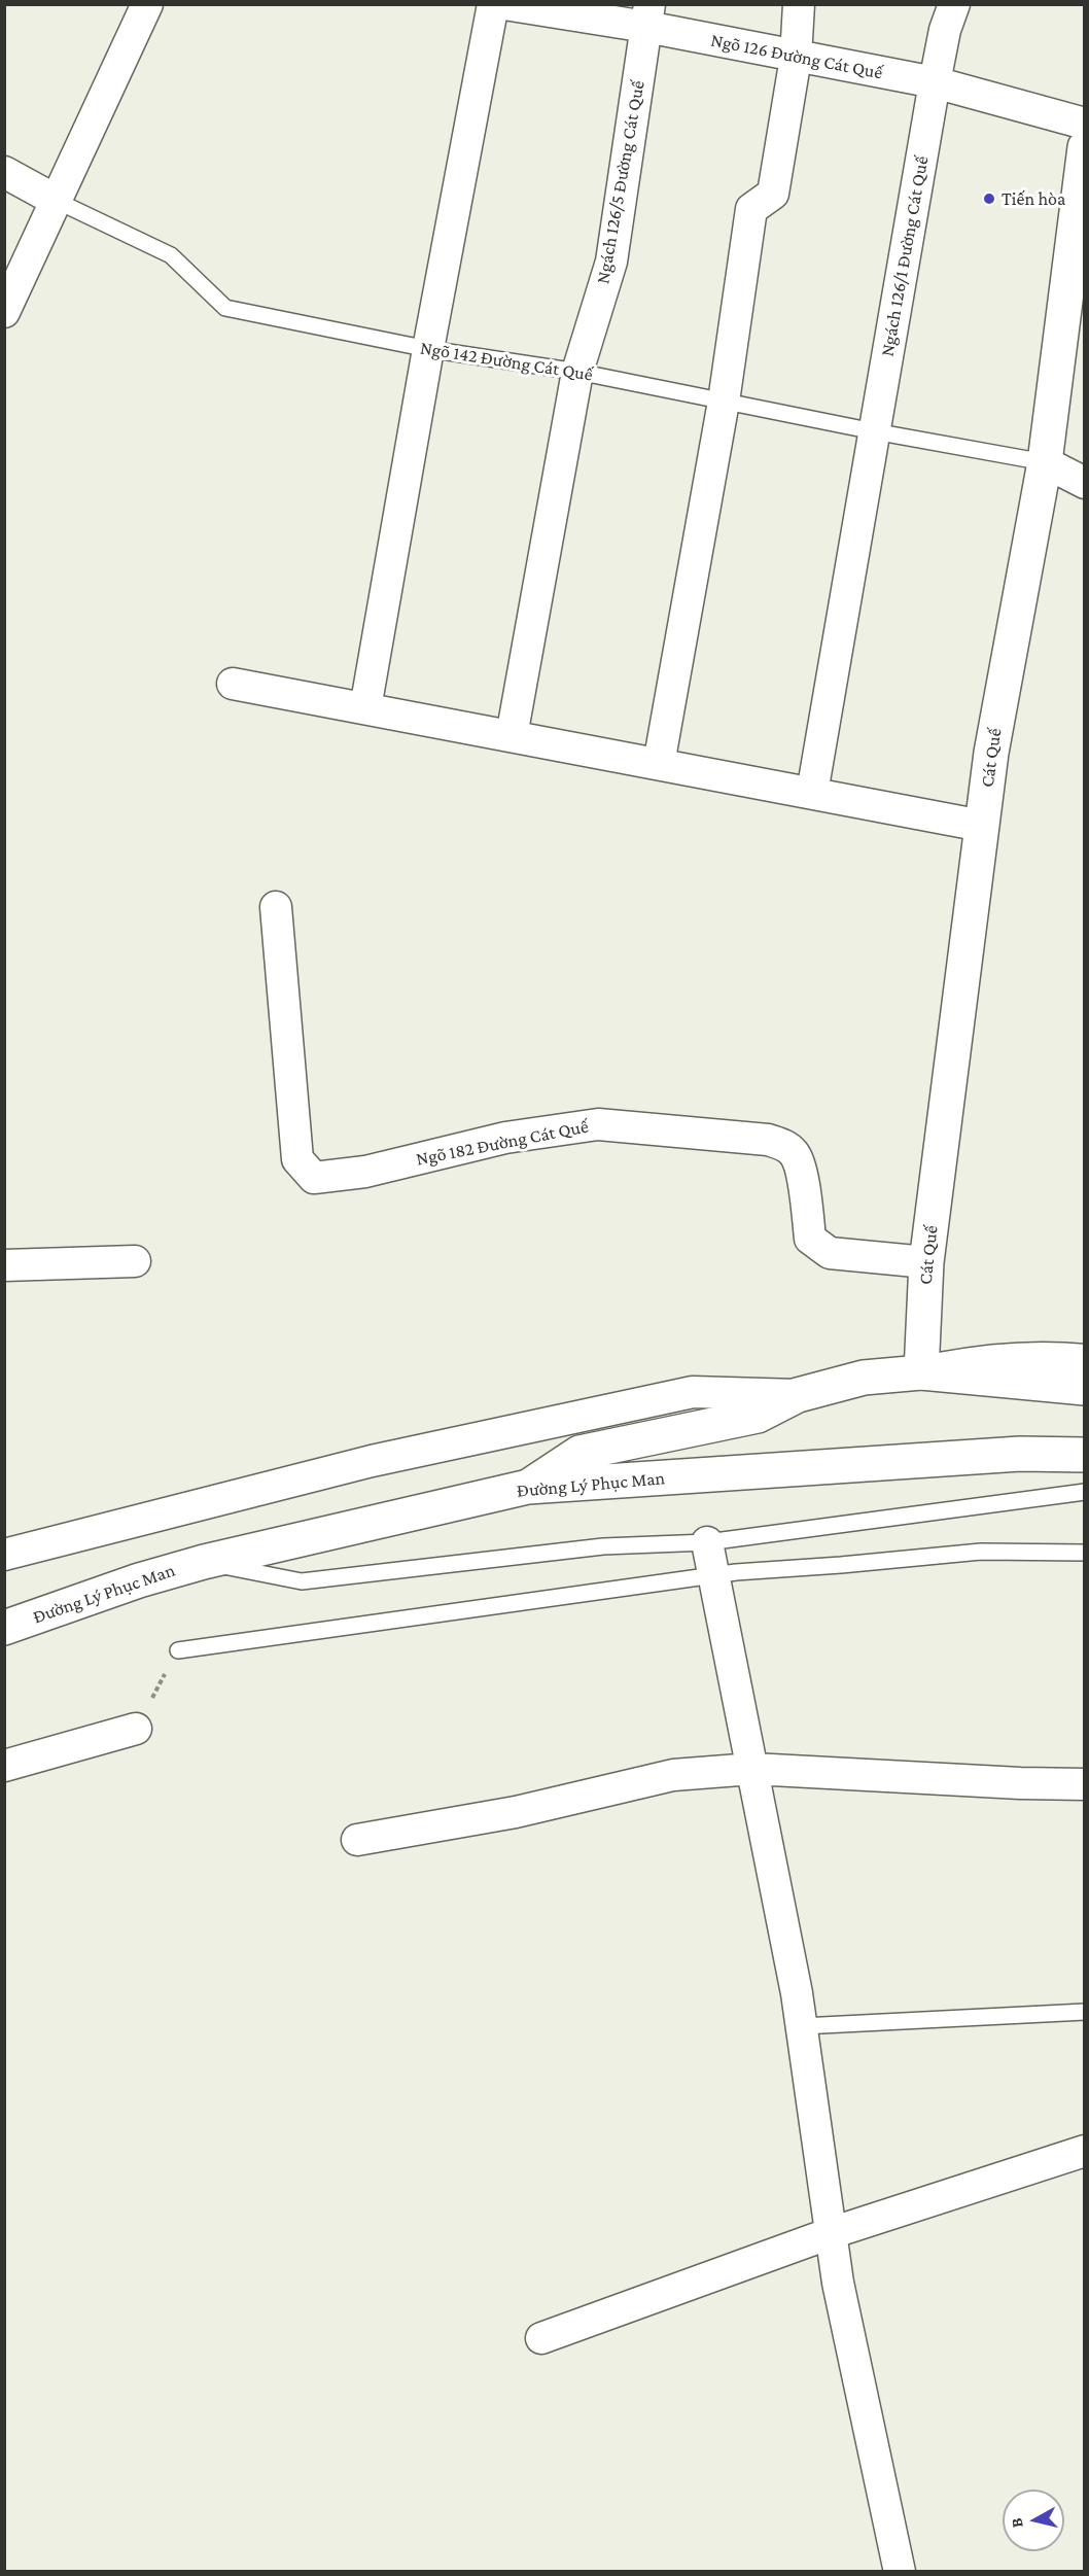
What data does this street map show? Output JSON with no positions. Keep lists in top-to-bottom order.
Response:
{
  "streets": {
    "main road": ["Cát Quế", "Đường Lý Phục Man"],
    "street": [
      "Ngõ 126 Đường Cát Quế",
      "Ngách 126/5 Đường Cát Quế",
      "Ngách 126/1 Đường Cát Quế",
      "Ngõ 142 Đường Cát Quế",
      "Ngõ 182 Đường Cát Quế"
    ]
  },
  "crossings": [
    ["Ngõ 126 Đường Cát Quế", "Ngách 126/5 Đường Cát Quế"],
    ["Ngõ 126 Đường Cát Quế", "Ngách 126/1 Đường Cát Quế"],
    ["Ngách 126/5 Đường Cát Quế", "Ngõ 142 Đường Cát Quế"],
    ["Ngách 126/1 Đường Cát Quế", "Ngõ 142 Đường Cát Quế"],
    ["Ngõ 142 Đường Cát Quế", "Cát Quế"],
    ["Cát Quế", "Ngõ 182 Đường Cát Quế"]
  ],
  "places": ["Tiến hòa"],
  "north": "left"
}
